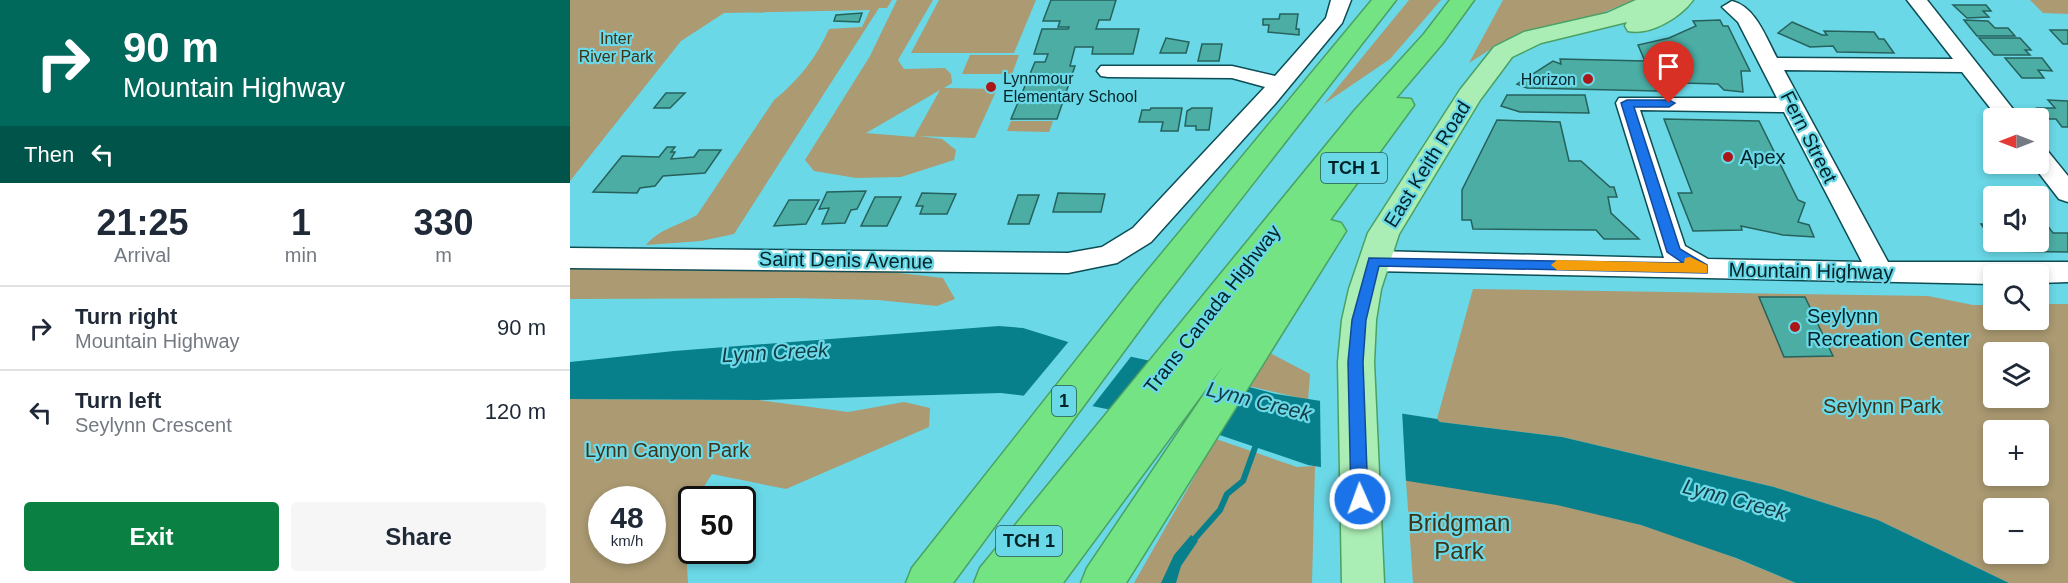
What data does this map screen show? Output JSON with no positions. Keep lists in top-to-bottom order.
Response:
{
  "streets": {
    "highway": ["TCH 1", "Trans Canada Highway", "1"],
    "main road": ["East Keith Road"],
    "street": ["Fern Street", "Saint Denis Avenue", "Mountain Highway"]
  },
  "crossings": [
    ["Fern Street", "Mountain Highway"],
    ["East Keith Road", "Mountain Highway"],
    ["TCH 1", "Trans Canada Highway"]
  ],
  "water": ["Lynn Creek"],
  "parks": [
    "Inter River Park",
    "Seylynn Park",
    "Lynn Canyon Park",
    "Bridgman Park"
  ],
  "places": [
    "Horizon",
    "Lynnmour Elementary School",
    "Apex",
    "Seylynn Recreation Center"
  ],
  "north": "left",
  "page": {
    "turn": ["90 m", "Mountain Highway"],
    "map_buttons": ["+", "−"],
    "then": "Then",
    "eta": [
      "21:25",
      "Arrival",
      "1",
      "min",
      "330",
      "m"
    ],
    "list": [
      {
        "name": "Turn right",
        "note": "Mountain Highway",
        "value": "90 m"
      },
      {
        "name": "Turn left",
        "note": "Seylynn Crescent",
        "value": "120 m"
      }
    ],
    "speed": "48 km/h",
    "limit": "50",
    "buttons": ["Exit", "Share"]
  }
}
